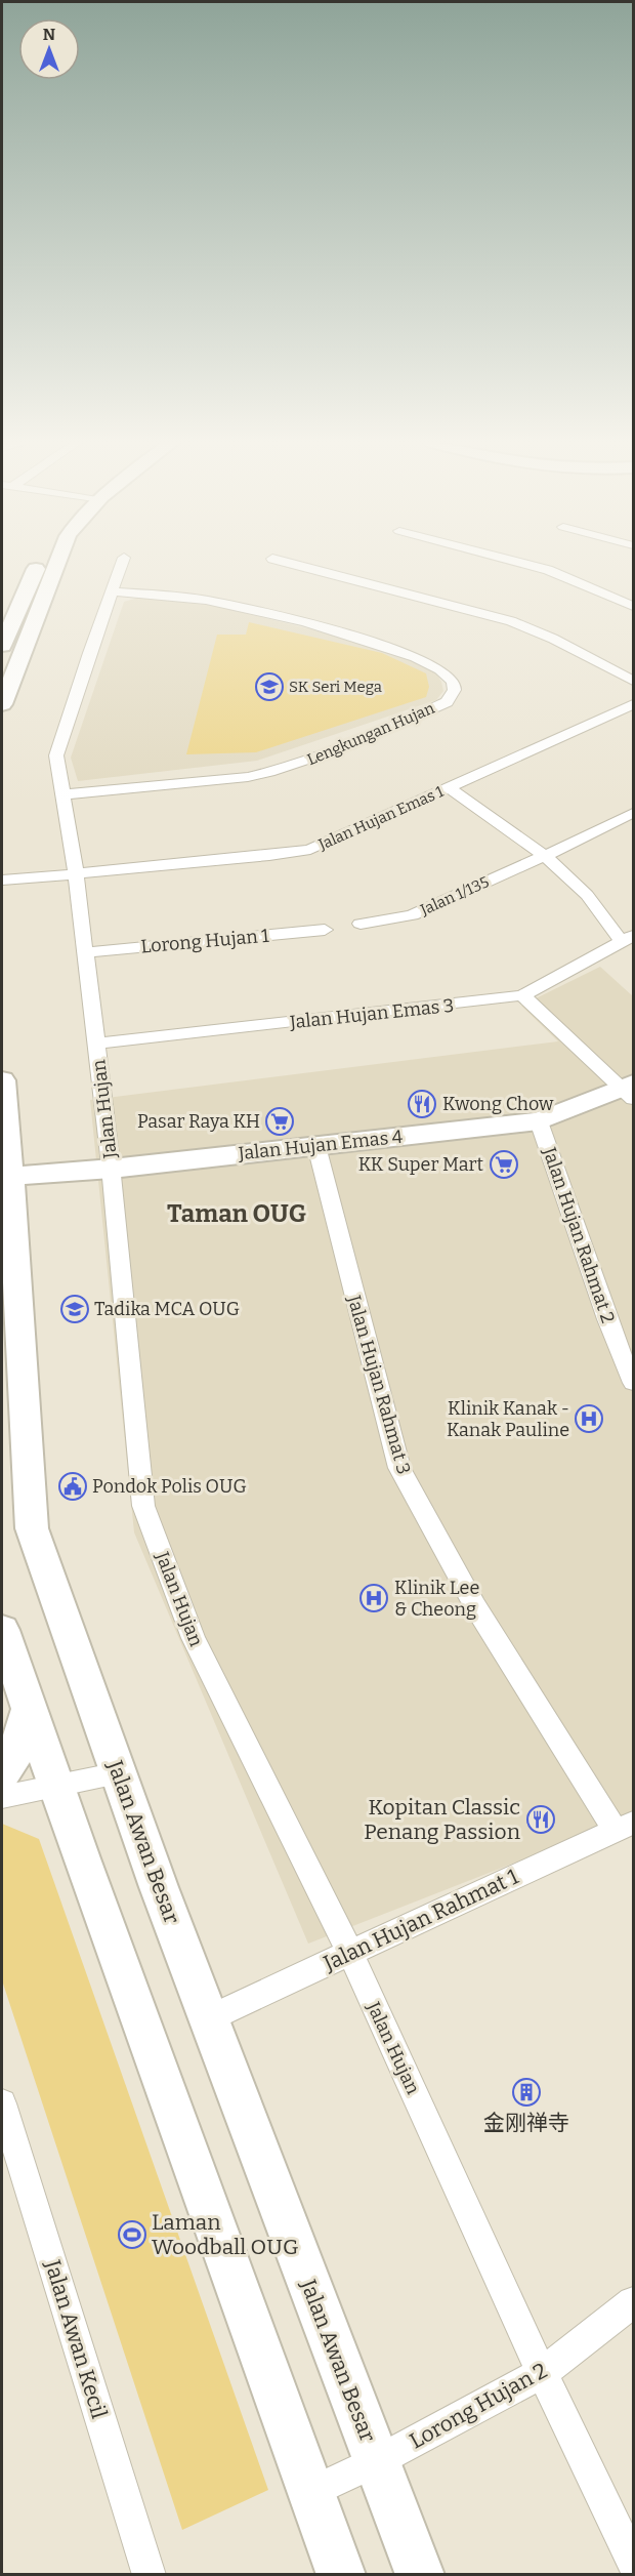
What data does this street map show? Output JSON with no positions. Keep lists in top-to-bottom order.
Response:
{
  "streets": {
    "main road": ["Jalan Hujan Emas 4", "Jalan Awan Besar"],
    "street": [
      "Lengkungan Hujan",
      "Jalan Hujan Emas 1",
      "Jalan 1/135",
      "Lorong Hujan 1",
      "Jalan Hujan Emas 3",
      "Jalan Hujan",
      "Jalan Hujan Rahmat 2",
      "Jalan Hujan Rahmat 3",
      "Jalan Hujan Rahmat 1",
      "Jalan Awan Kecil",
      "Lorong Hujan 2"
    ]
  },
  "crossings": [
    ["Lengkungan Hujan", "Jalan Hujan"],
    ["Jalan Hujan Emas 1", "Jalan Hujan"],
    ["Lorong Hujan 1", "Jalan Hujan"],
    ["Jalan Hujan Emas 3", "Jalan Hujan"],
    ["Jalan Hujan", "Jalan Hujan Emas 4"],
    ["Jalan Hujan", "Jalan Hujan Rahmat 1"],
    ["Jalan Hujan", "Lorong Hujan 2"],
    ["Jalan Hujan Emas 4", "Jalan Hujan Rahmat 2"],
    ["Jalan Hujan Emas 4", "Jalan Hujan Rahmat 3"],
    ["Jalan Hujan Rahmat 3", "Jalan Hujan Rahmat 1"],
    ["Jalan Awan Besar", "Jalan Hujan Rahmat 1"],
    ["Jalan Awan Besar", "Lorong Hujan 2"]
  ],
  "districts": ["Taman OUG"],
  "places": {
    "school or university": ["SK Seri Mega", "Tadika MCA OUG"],
    "restaurant": ["Kwong Chow", "Kopitan Classic Penang Passion"],
    "supermarket": ["Pasar Raya KH", "KK Super Mart"],
    "hospital": ["Klinik Kanak - Kanak Pauline", "Klinik Lee & Cheong"],
    "public building": ["Pondok Polis OUG"],
    "building": ["金刚禅寺"],
    "sports": ["Laman Woodball OUG"]
  },
  "north": "top"
}
